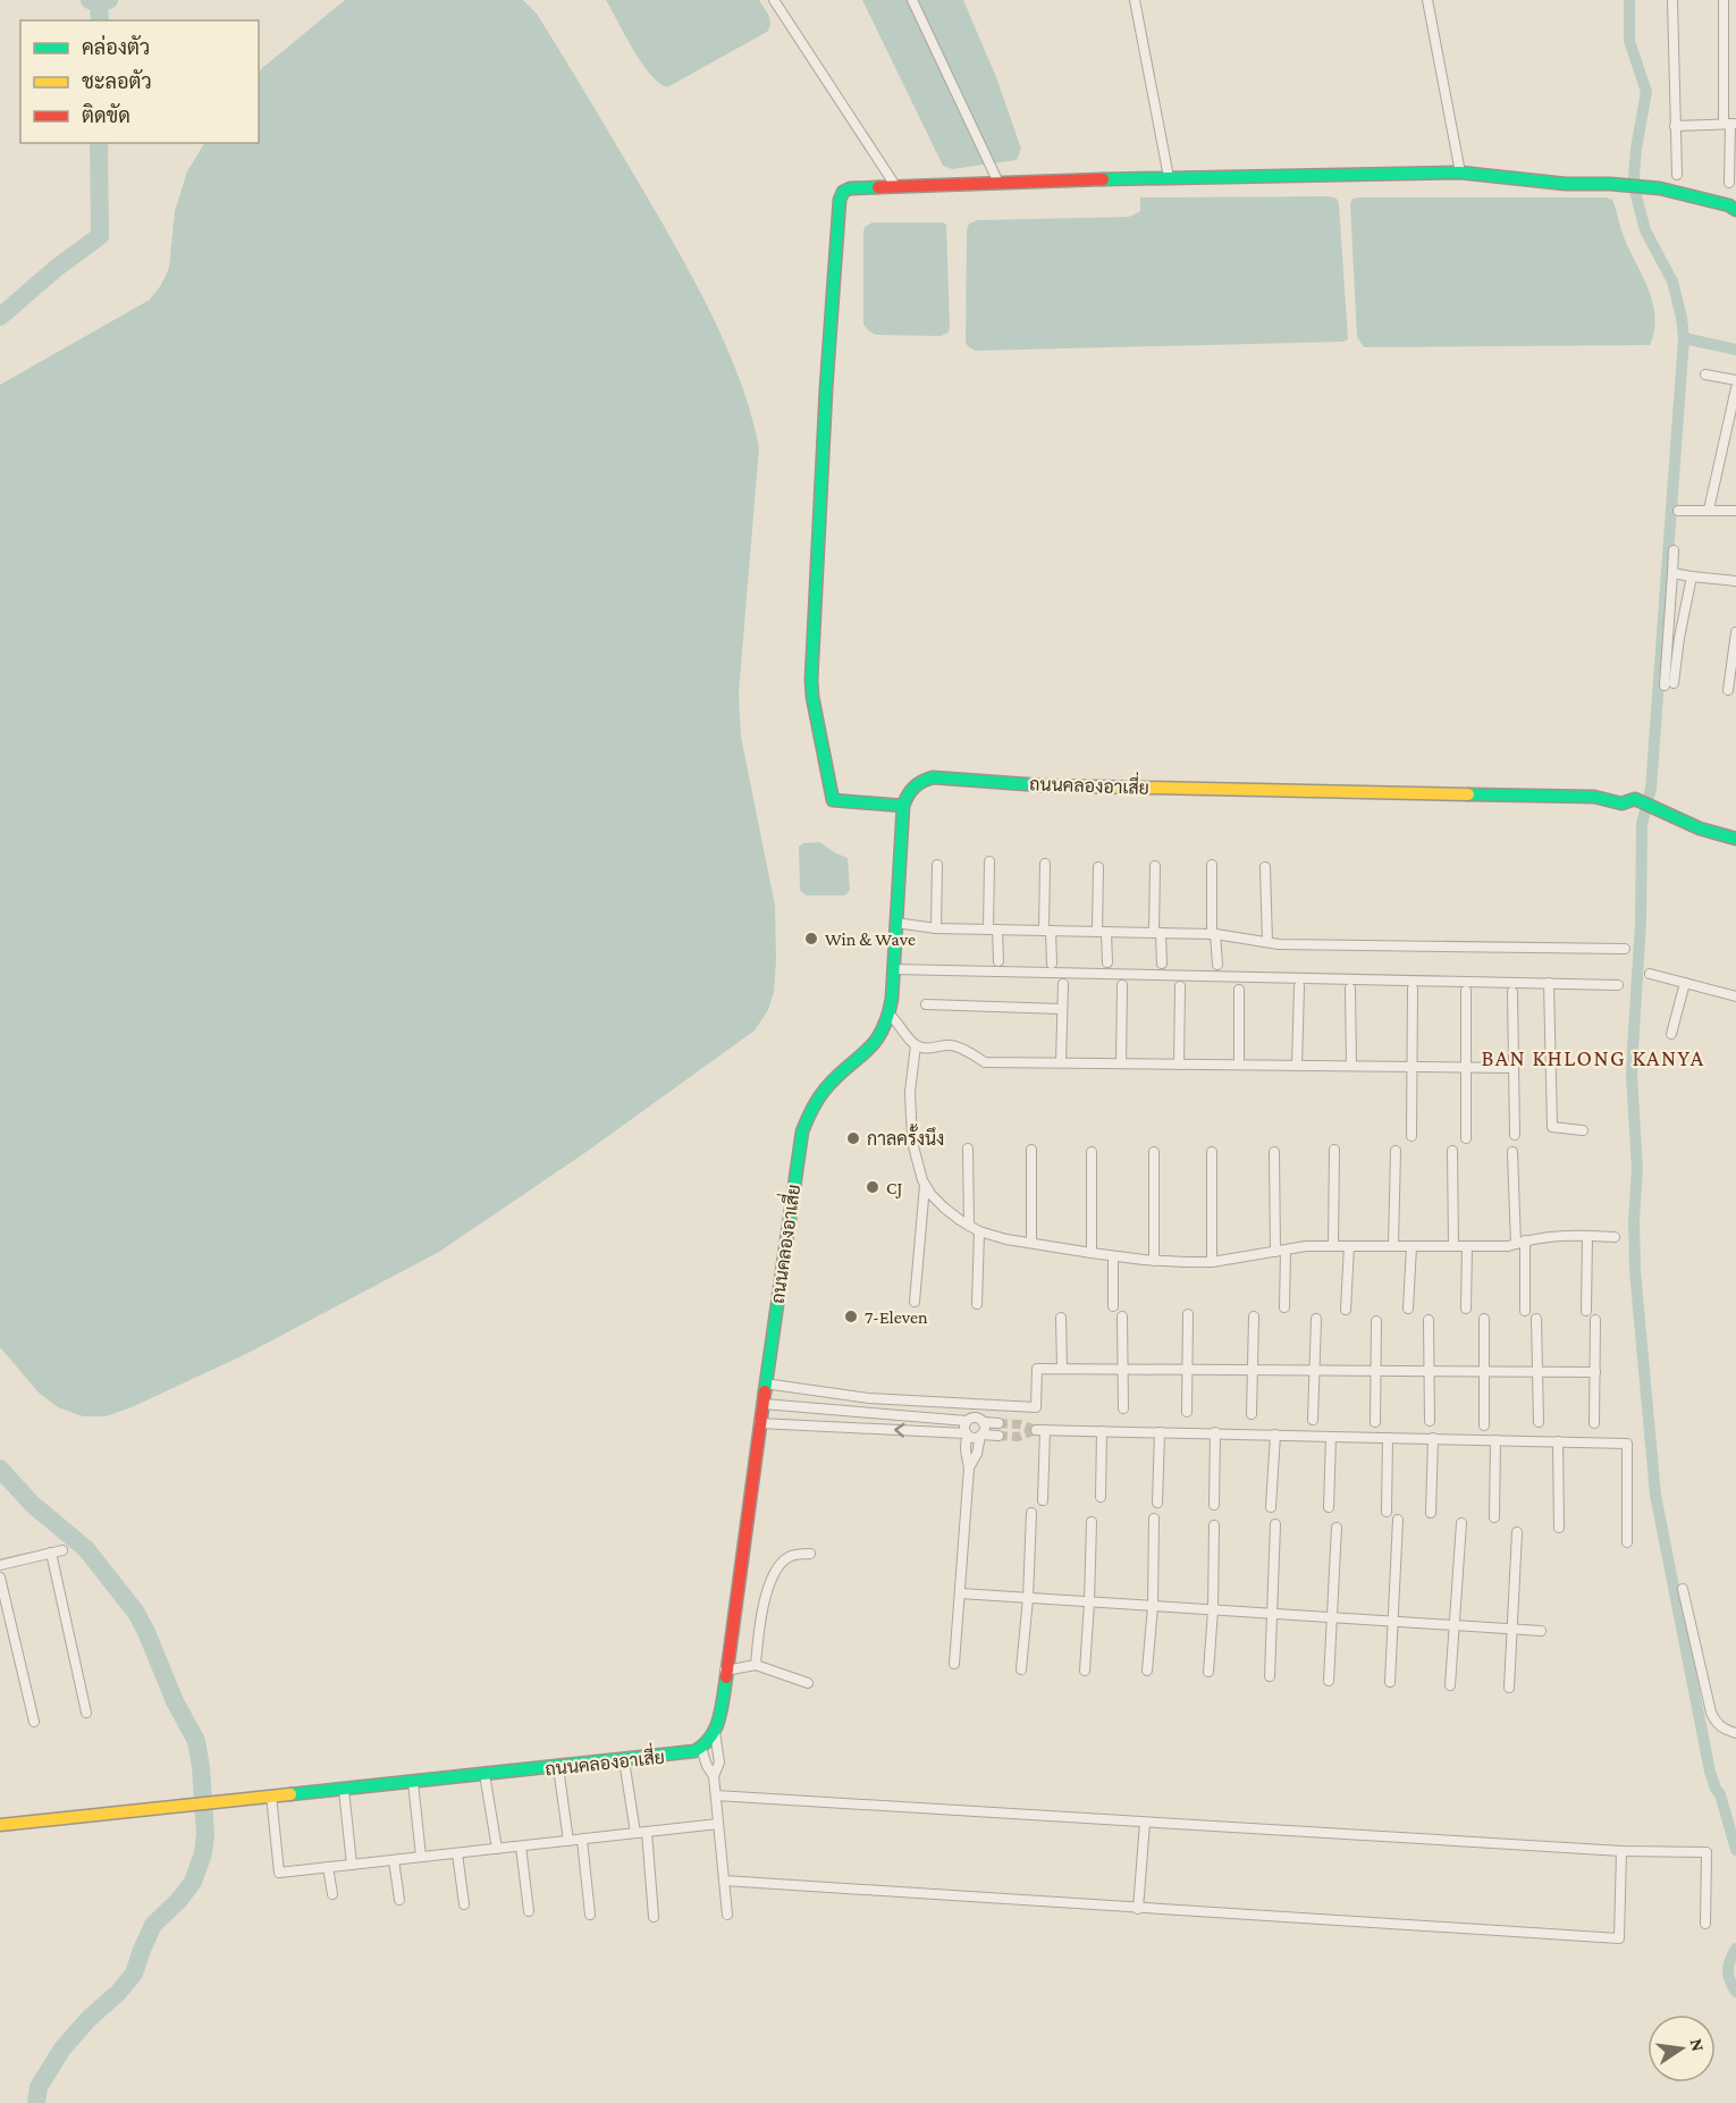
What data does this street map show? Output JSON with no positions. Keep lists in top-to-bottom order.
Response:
{
  "streets": {
    "street": ["ถนนคลองอาเสี่ย"]
  },
  "districts": ["BAN KHLONG KANYA"],
  "places": [
    "Win & Wave",
    "กาลครั้งนึง",
    "CJ",
    "7-Eleven"
  ],
  "legend": ["คล่องตัว", "ชะลอตัว", "ติดขัด"],
  "north": "right"
}
